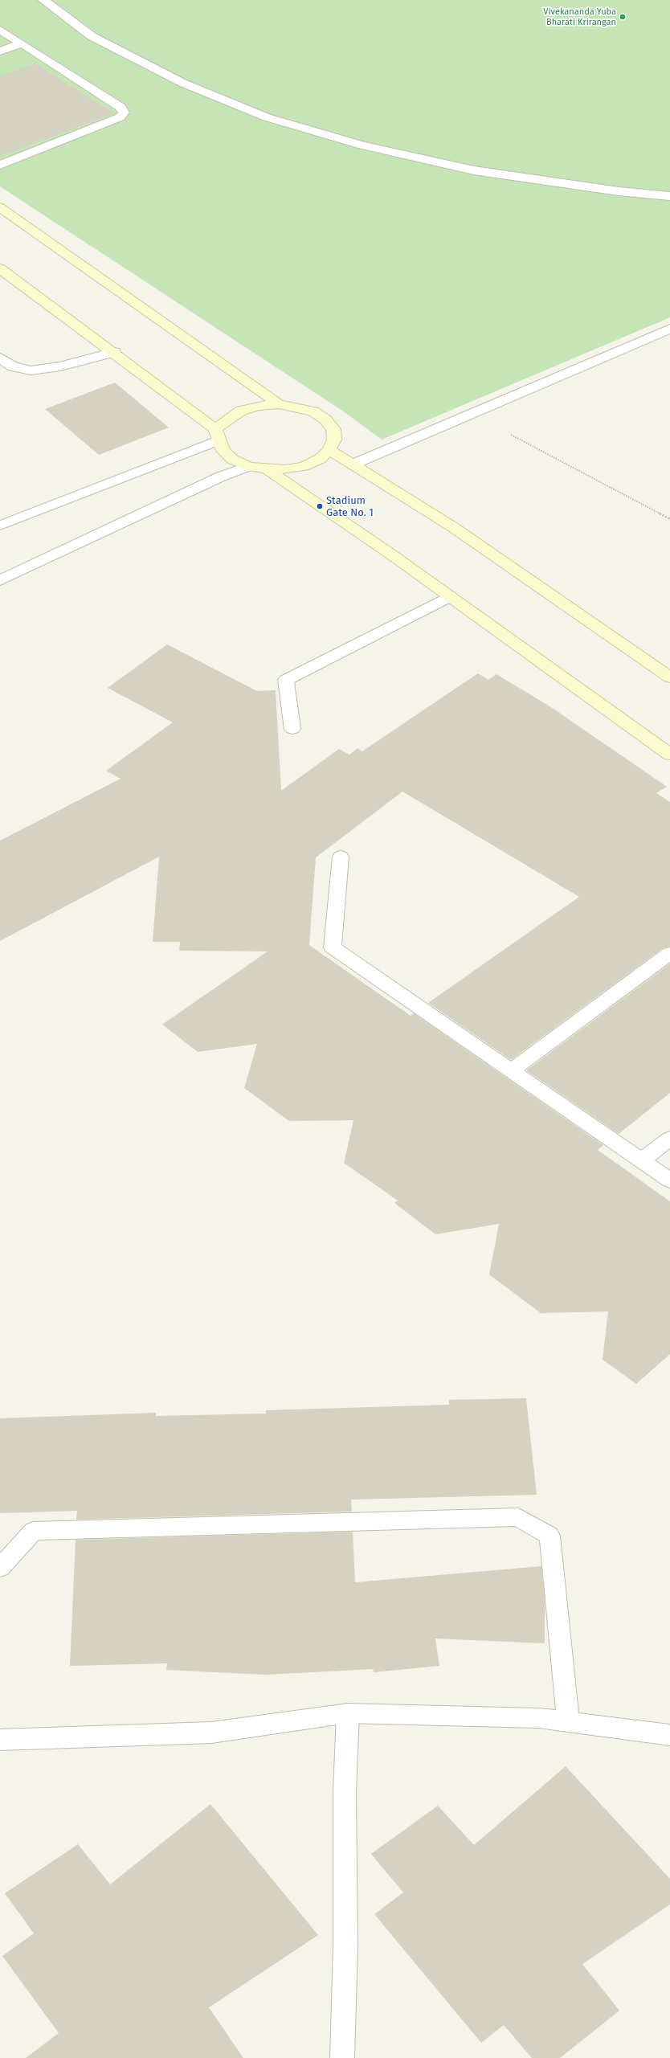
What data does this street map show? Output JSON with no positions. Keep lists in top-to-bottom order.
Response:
{
  "places": ["Vivekananda Yuba Bharati Krirangan", "Stadium Gate No. 1"]
}
